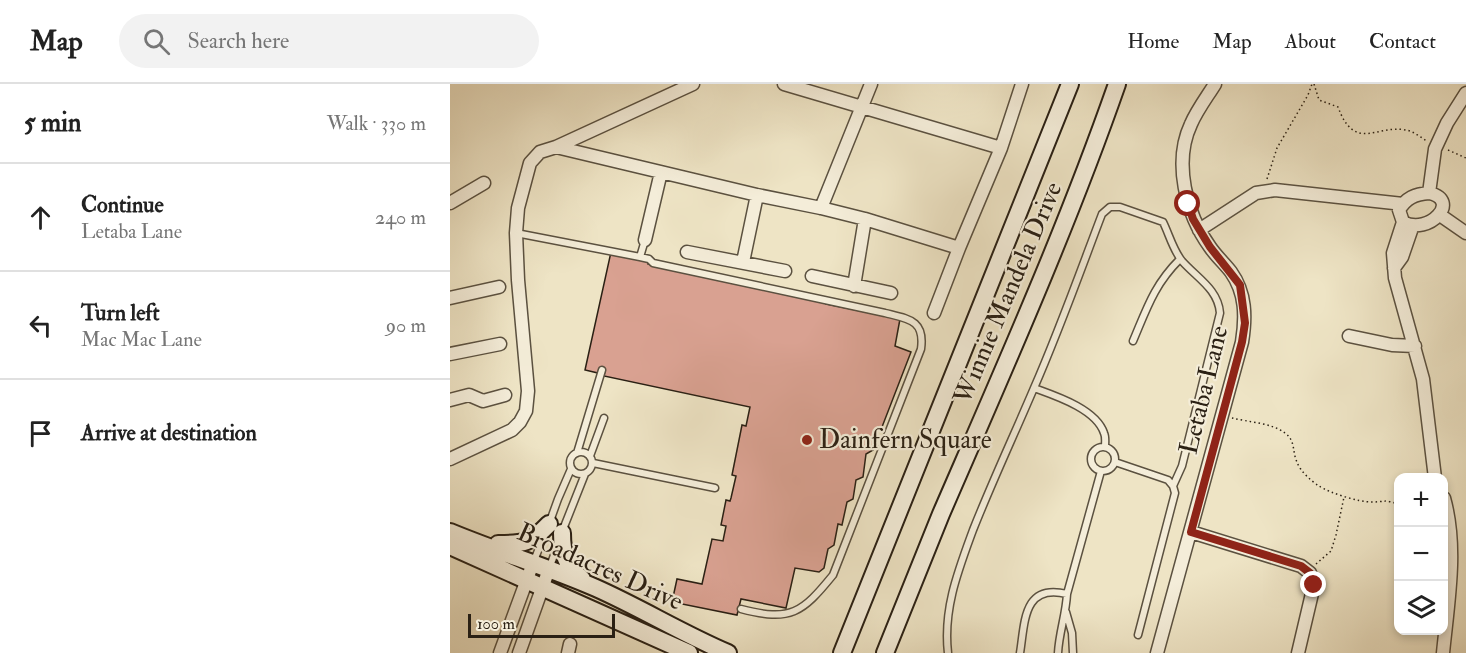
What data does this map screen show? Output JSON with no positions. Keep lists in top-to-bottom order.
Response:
{
  "streets": {
    "main road": ["Winnie Mandela Drive", "Broadacres Drive"],
    "street": ["Letaba Lane"]
  },
  "places": ["Dainfern Square"],
  "scale_bar": "100 m",
  "page": {
    "header": "Map",
    "search": "Search here",
    "nav": [
      "Home",
      "Map",
      "About",
      "Contact"
    ],
    "heading": ["5 min", "Walk · 330 m"],
    "list": [
      ["Continue", "Letaba Lane", "240 m"],
      ["Turn left", "Mac Mac Lane", "90 m"],
      "Arrive at destination"
    ],
    "map_buttons": ["+", "−"],
    "scale": "100 m"
  }
}
